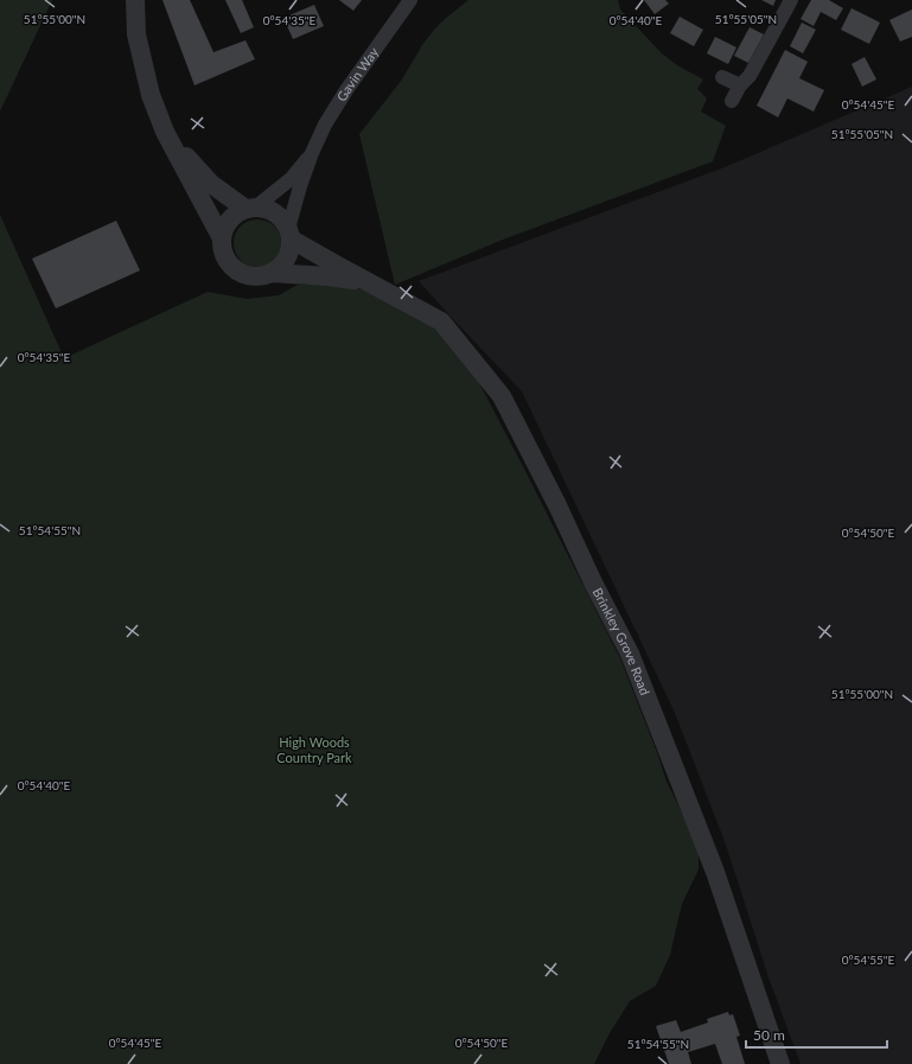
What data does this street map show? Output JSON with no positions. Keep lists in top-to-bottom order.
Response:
{
  "streets": {
    "street": ["Gavin Way", "Brinkley Grove Road"]
  },
  "crossings": [
    ["Gavin Way", "Brinkley Grove Road"]
  ],
  "parks": ["High Woods Country Park"],
  "scale_bar": "50 m",
  "coordinates": [
    "51°55'00\"N",
    "51°55'05\"N",
    "0°54'35\"E",
    "0°54'40\"E",
    "0°54'45\"E",
    "51°54'55\"N",
    "0°54'50\"E",
    "0°54'55\"E"
  ]
}
